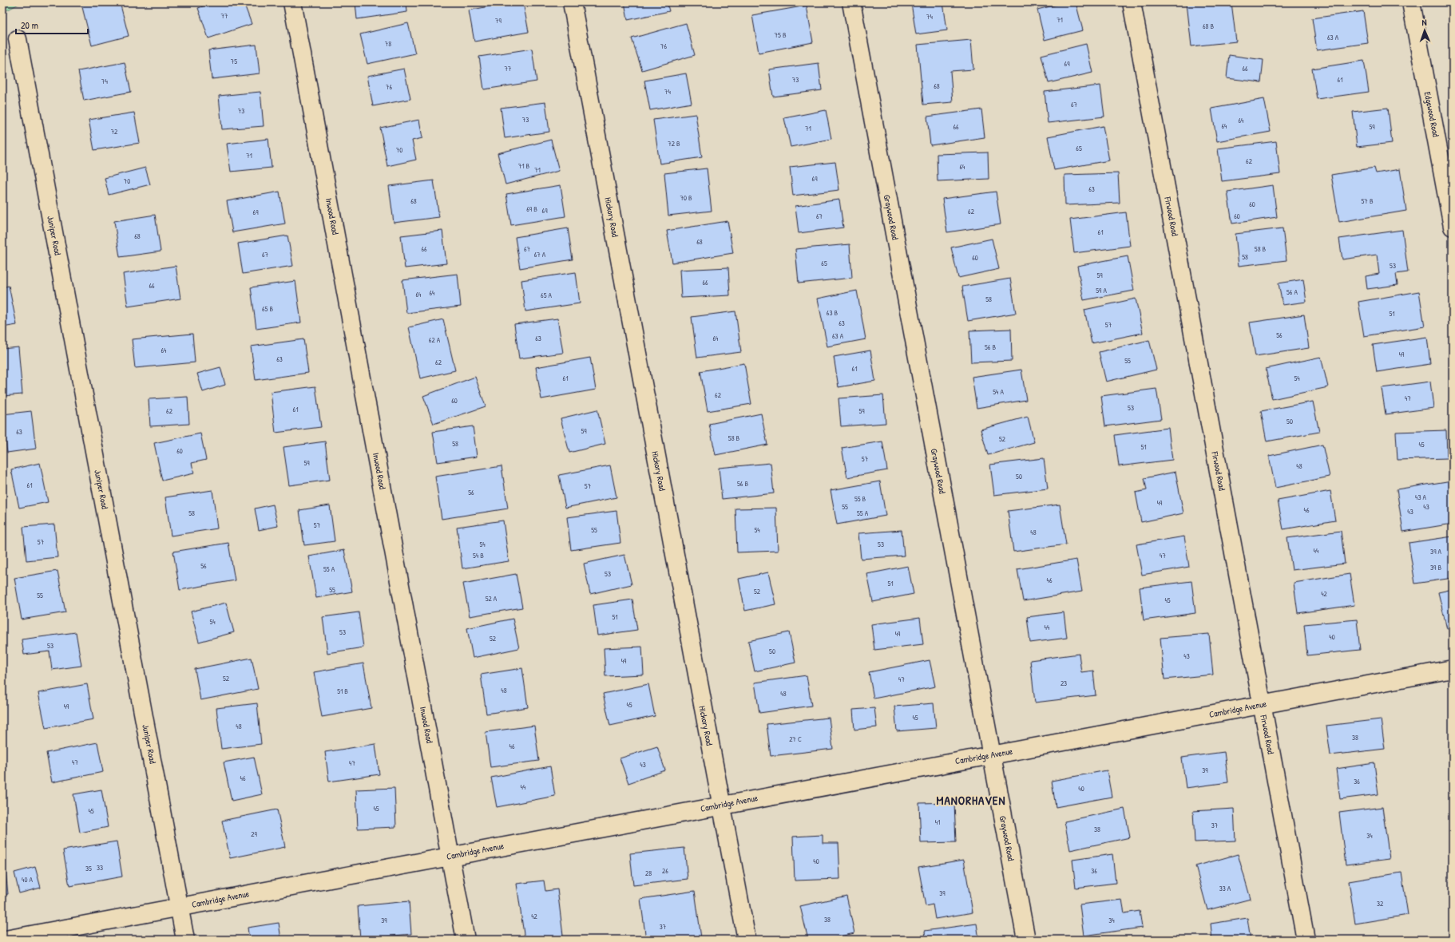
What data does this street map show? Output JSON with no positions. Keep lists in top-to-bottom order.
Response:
{
  "streets": {
    "street": [
      "Edgewood Road",
      "Inwood Road",
      "Firwood Road",
      "Hickory Road",
      "Graywood Road",
      "Juniper Road",
      "Cambridge Avenue"
    ]
  },
  "crossings": [
    ["Inwood Road", "Cambridge Avenue"],
    ["Firwood Road", "Cambridge Avenue"],
    ["Hickory Road", "Cambridge Avenue"],
    ["Graywood Road", "Cambridge Avenue"],
    ["Juniper Road", "Cambridge Avenue"]
  ],
  "districts": ["MANORHAVEN"],
  "house_numbers": [
    "77",
    "74",
    "71",
    "79",
    "68 B",
    "75 B",
    "63 A",
    "78",
    "76",
    "75",
    "69",
    "77",
    "66",
    "73",
    "61",
    "74",
    "68",
    "76",
    "74",
    "67",
    "73",
    "73",
    "64",
    "64",
    "66",
    "59",
    "71",
    "72",
    "72 B",
    "65",
    "70",
    "71",
    "62",
    "71 B",
    "64",
    "71",
    "69",
    "70",
    "63",
    "70 B",
    "68",
    "57 B",
    "60",
    "69 B",
    "69",
    "62",
    "69",
    "67",
    "60",
    "61",
    "68",
    "68",
    "66",
    "67",
    "58 B",
    "67",
    "67 A",
    "58",
    "60",
    "65",
    "53",
    "59",
    "66",
    "66",
    "59 A",
    "56 A",
    "64",
    "64",
    "65 A",
    "58",
    "65 B",
    "63 B",
    "51",
    "63",
    "57",
    "56",
    "63 A",
    "63",
    "64",
    "62 A",
    "56 B",
    "64",
    "49",
    "63",
    "55",
    "62",
    "61",
    "61",
    "54",
    "54 A",
    "62",
    "47",
    "60",
    "53",
    "61",
    "62",
    "59",
    "50",
    "59",
    "63",
    "58 B",
    "52",
    "58",
    "45",
    "51",
    "60",
    "57",
    "59",
    "48",
    "50",
    "56 B",
    "61",
    "57",
    "56",
    "43 A",
    "55 B",
    "49",
    "55",
    "43",
    "46",
    "43",
    "58",
    "55 A",
    "57",
    "55",
    "54",
    "48",
    "57",
    "54",
    "53",
    "44",
    "39 A",
    "54 B",
    "47",
    "56",
    "39 B",
    "55 A",
    "53",
    "46",
    "51",
    "55",
    "52",
    "42",
    "55",
    "52 A",
    "45",
    "51",
    "54",
    "44",
    "53",
    "49",
    "40",
    "52",
    "53",
    "50",
    "43",
    "49",
    "52",
    "47",
    "23",
    "48",
    "51 B",
    "48",
    "45",
    "49",
    "45",
    "48",
    "38",
    "27 C",
    "46",
    "47",
    "47",
    "43",
    "39",
    "46",
    "36",
    "44",
    "40",
    "45",
    "45",
    "41",
    "37",
    "38",
    "29",
    "34",
    "40",
    "33",
    "35",
    "26",
    "36",
    "28",
    "40 A",
    "33 A",
    "39",
    "32",
    "42",
    "38",
    "39",
    "34",
    "37"
  ],
  "scale_bar": "20 m",
  "north": "top"
}
